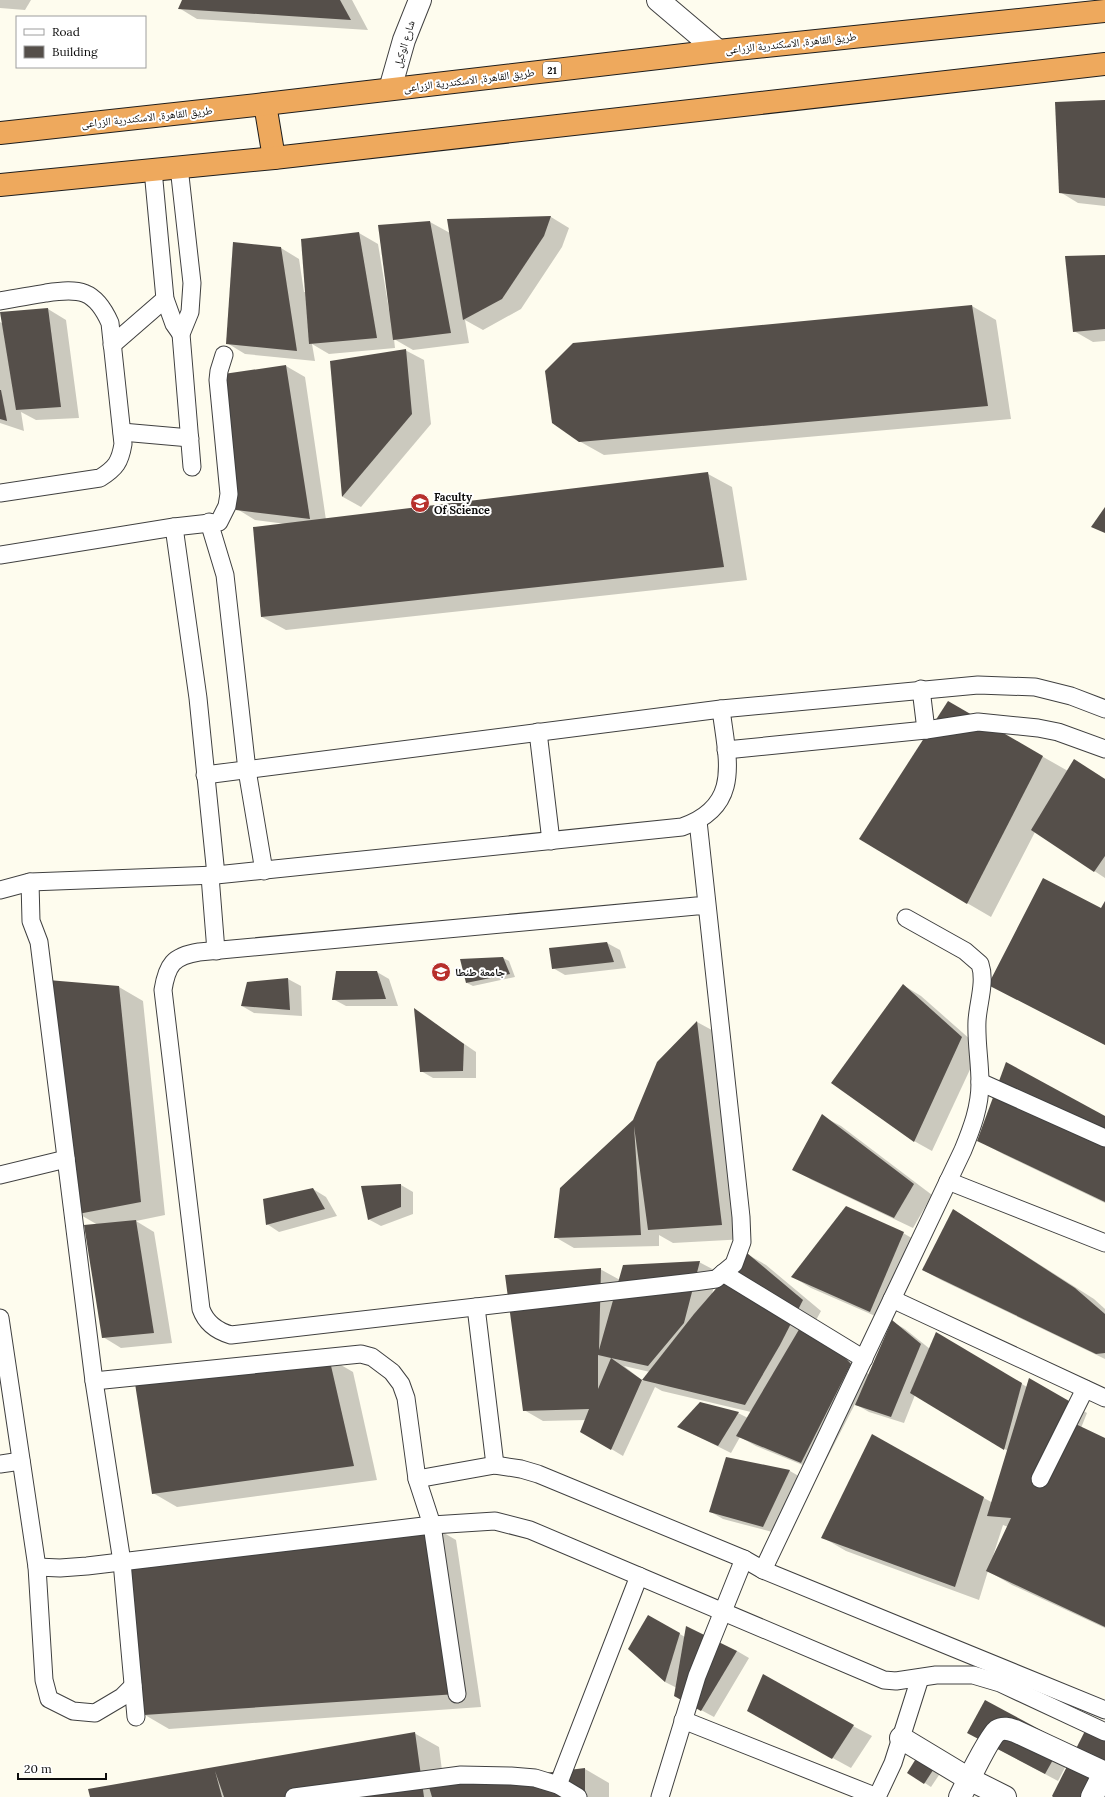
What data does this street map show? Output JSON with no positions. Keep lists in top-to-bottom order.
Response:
{
  "streets": {
    "highway": ["طريق القاهرة, الاسكندرية الزراعى", "21"],
    "street": ["شارع الوكيل"]
  },
  "crossings": [
    ["طريق القاهرة, الاسكندرية الزراعى", "شارع الوكيل"]
  ],
  "places": {
    "school or university": ["Faculty Of Science", "جامعة طنطا"]
  },
  "legend": ["Road", "Building"],
  "scale_bar": "20 m"
}
